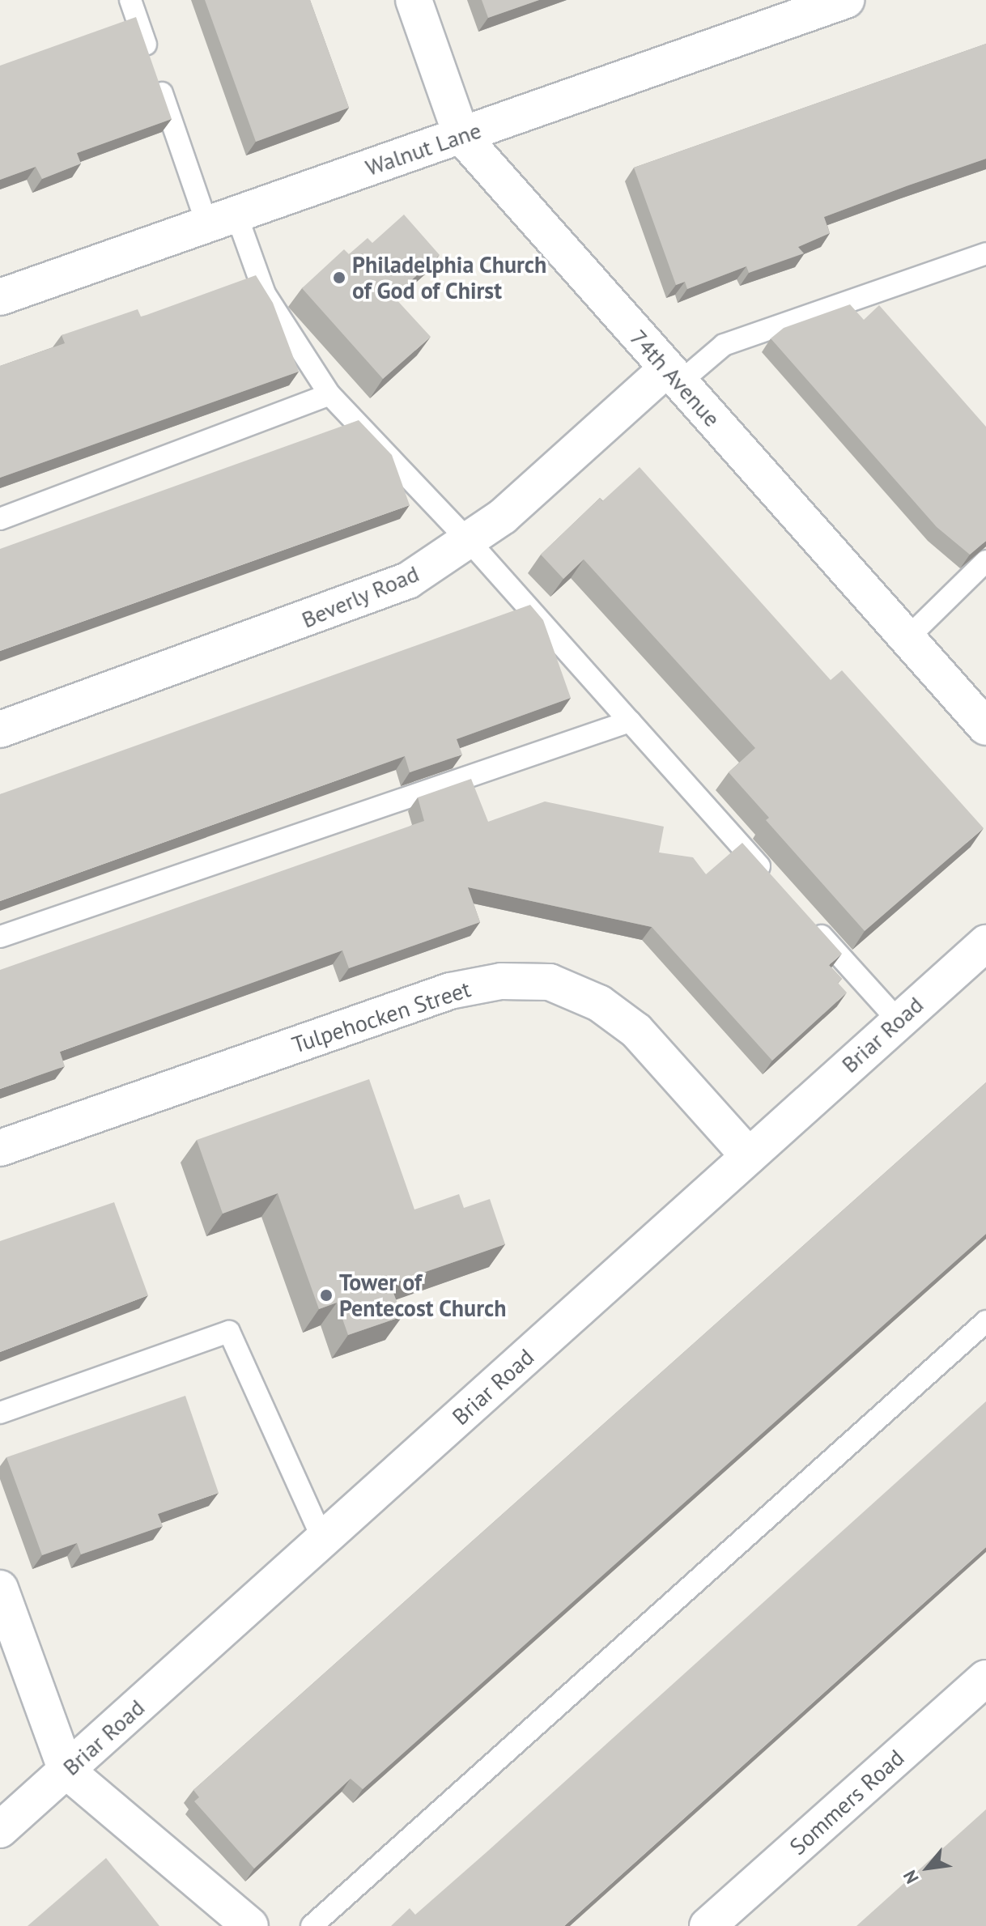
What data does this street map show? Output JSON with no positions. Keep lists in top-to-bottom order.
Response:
{
  "streets": {
    "street": [
      "Walnut Lane",
      "74th Avenue",
      "Beverly Road",
      "Tulpehocken Street",
      "Briar Road",
      "Sommers Road"
    ]
  },
  "crossings": [
    ["Walnut Lane", "74th Avenue"],
    ["74th Avenue", "Beverly Road"],
    ["Tulpehocken Street", "Briar Road"]
  ],
  "places": ["Philadelphia Church of God of Chirst", "Tower of Pentecost Church"],
  "north": "bottom left"
}
